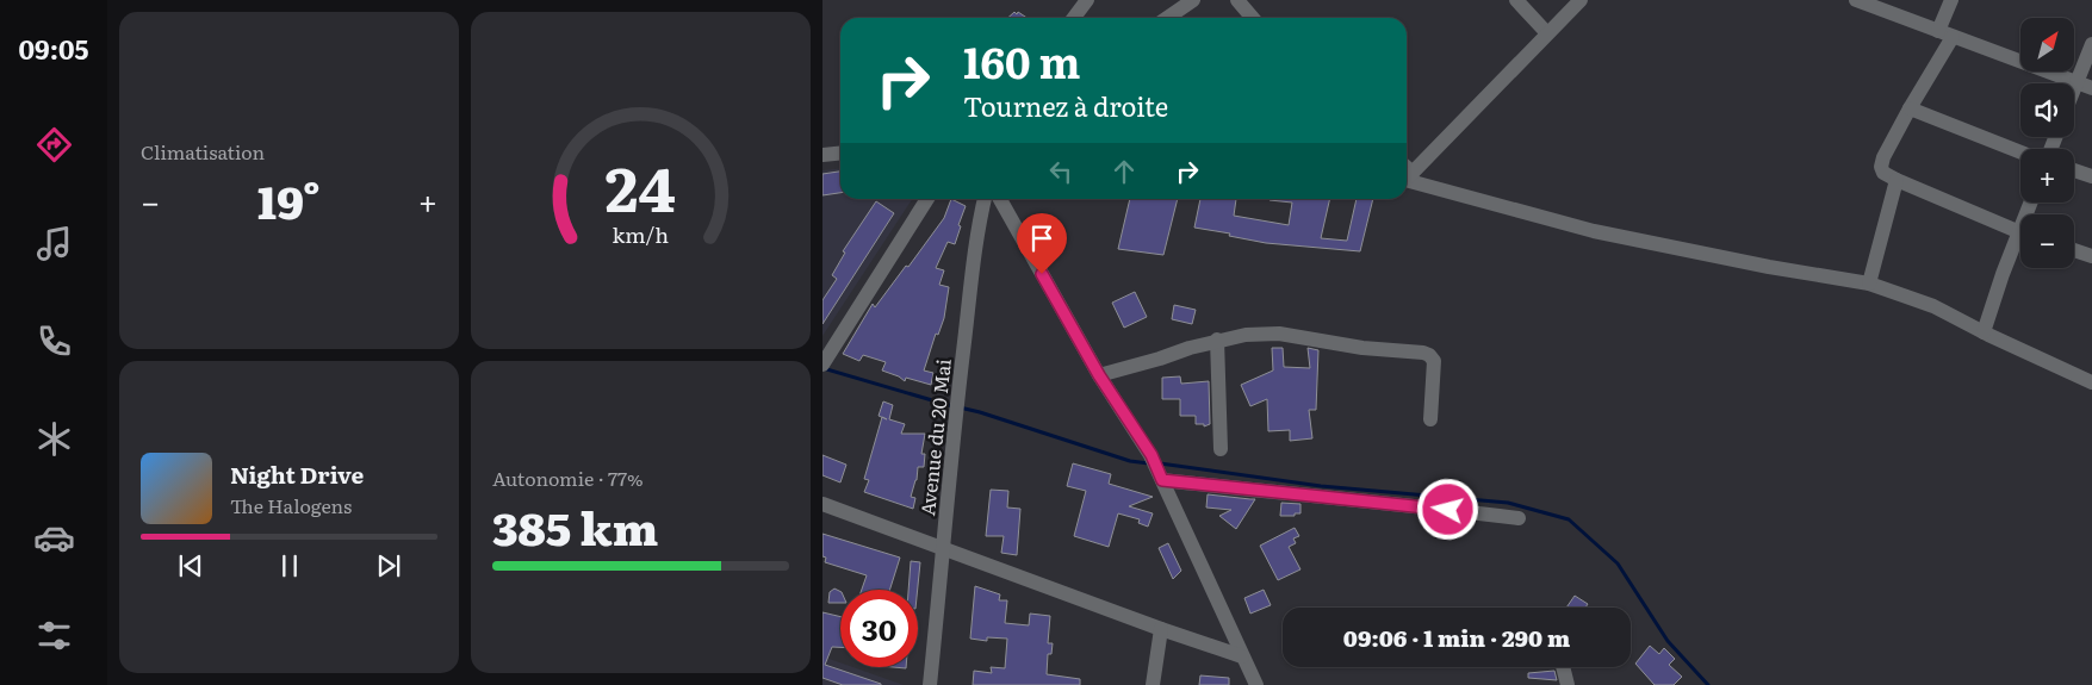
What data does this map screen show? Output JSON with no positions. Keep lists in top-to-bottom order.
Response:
{
  "streets": {
    "street": ["Avenue du 20 Mai"]
  },
  "north": "top right",
  "page": {
    "tabs": "09:05",
    "tile": [
      "Climatisation",
      ["Autonomie · 77%", "385 km"]
    ],
    "map_buttons": ["+", "−"],
    "turn": ["160 m", "Tournez à droite"],
    "heat": ["−", "19°", "+"],
    "song": ["Night Drive", "The Halogens"],
    "limit": "30",
    "trip": "09:06 · 1 min · 290 m",
    "gauge": ["24", "km/h"]
  }
}
